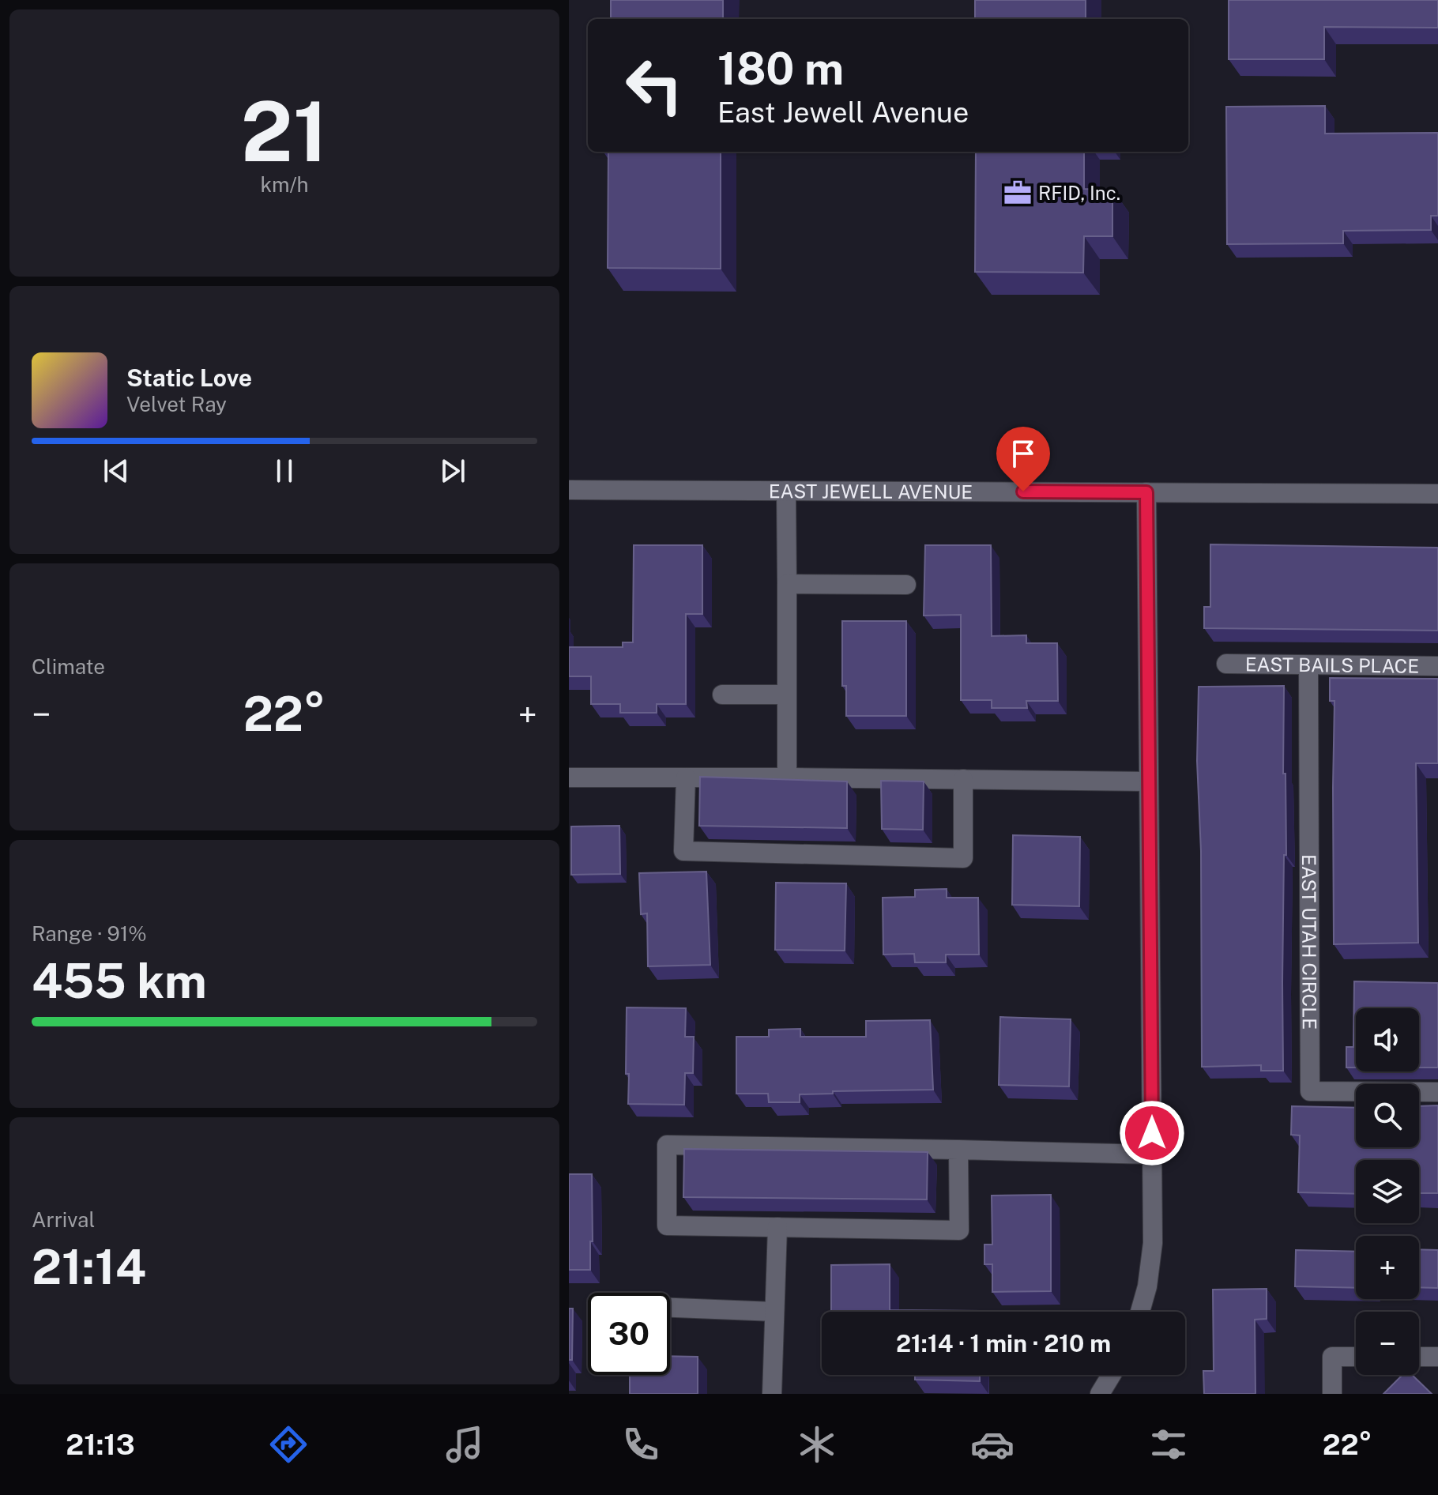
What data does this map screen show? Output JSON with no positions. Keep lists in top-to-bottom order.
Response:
{
  "streets": {
    "street": ["EAST JEWELL AVENUE", "EAST BAILS PLACE", "EAST UTAH CIRCLE"]
  },
  "crossings": [
    ["EAST BAILS PLACE", "EAST UTAH CIRCLE"]
  ],
  "places": {
    "office": ["RFID, Inc."]
  },
  "page": {
    "tile": [
      ["21", "km/h"],
      "Climate",
      ["Range · 91%", "455 km"],
      ["Arrival", "21:14"]
    ],
    "turn": ["180 m", "East Jewell Avenue"],
    "song": ["Static Love", "Velvet Ray"],
    "heat": ["−", "22°", "+"],
    "map_buttons": ["+", "−"],
    "limit": "30",
    "trip": "21:14 · 1 min · 210 m",
    "tabs": ["21:13", "22°"]
  }
}
